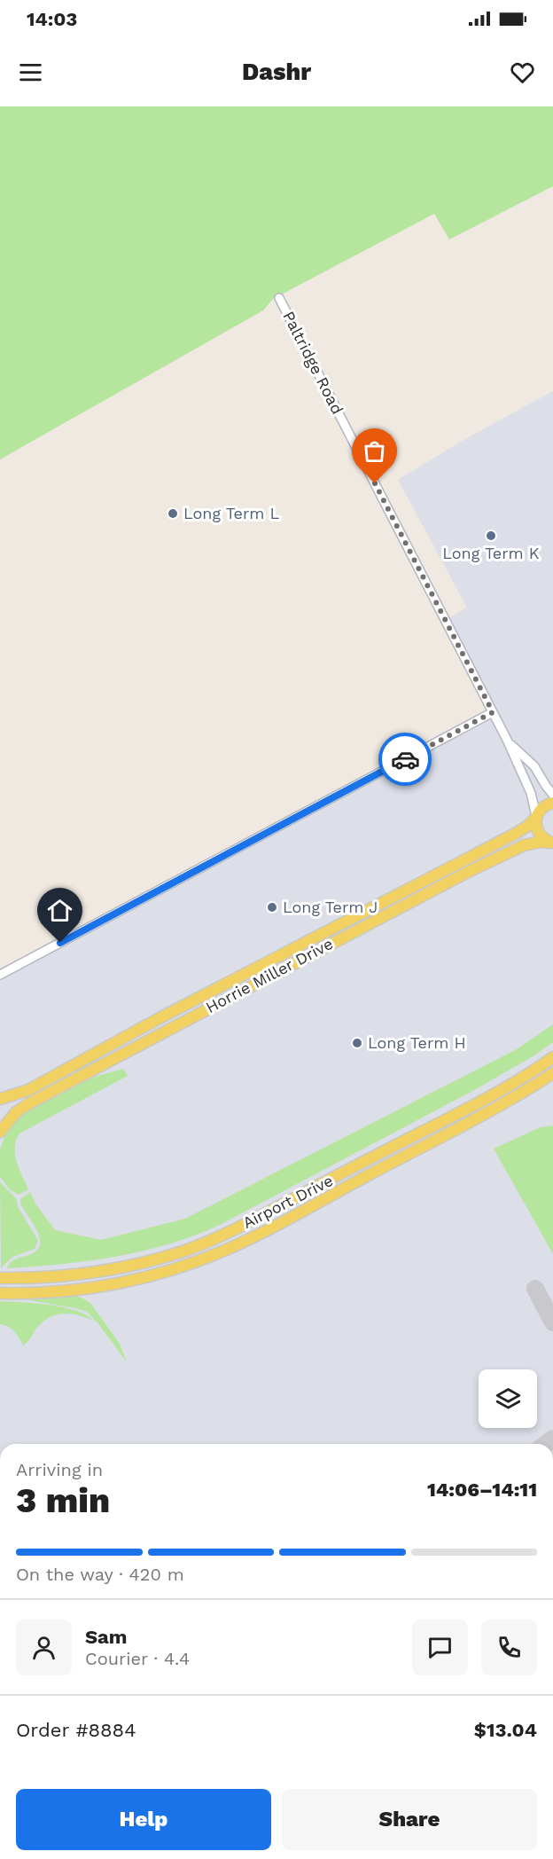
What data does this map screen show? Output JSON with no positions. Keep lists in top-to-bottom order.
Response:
{
  "streets": {
    "main road": ["Horrie Miller Drive", "Airport Drive"],
    "street": ["Paltridge Road"]
  },
  "crossings": [
    ["Paltridge Road", "Horrie Miller Drive"]
  ],
  "places": [
    "Long Term L",
    "Long Term K",
    "Long Term J",
    "Long Term H"
  ],
  "page": {
    "status": "14:03",
    "header": "Dashr",
    "heading": ["3 min", "Arriving in", "14:06–14:11"],
    "panel": [
      "Sam",
      "Courier · 4.4",
      "Order #8884",
      "$13.04"
    ],
    "bar": "On the way · 420 m",
    "buttons": ["Help", "Share"]
  }
}
